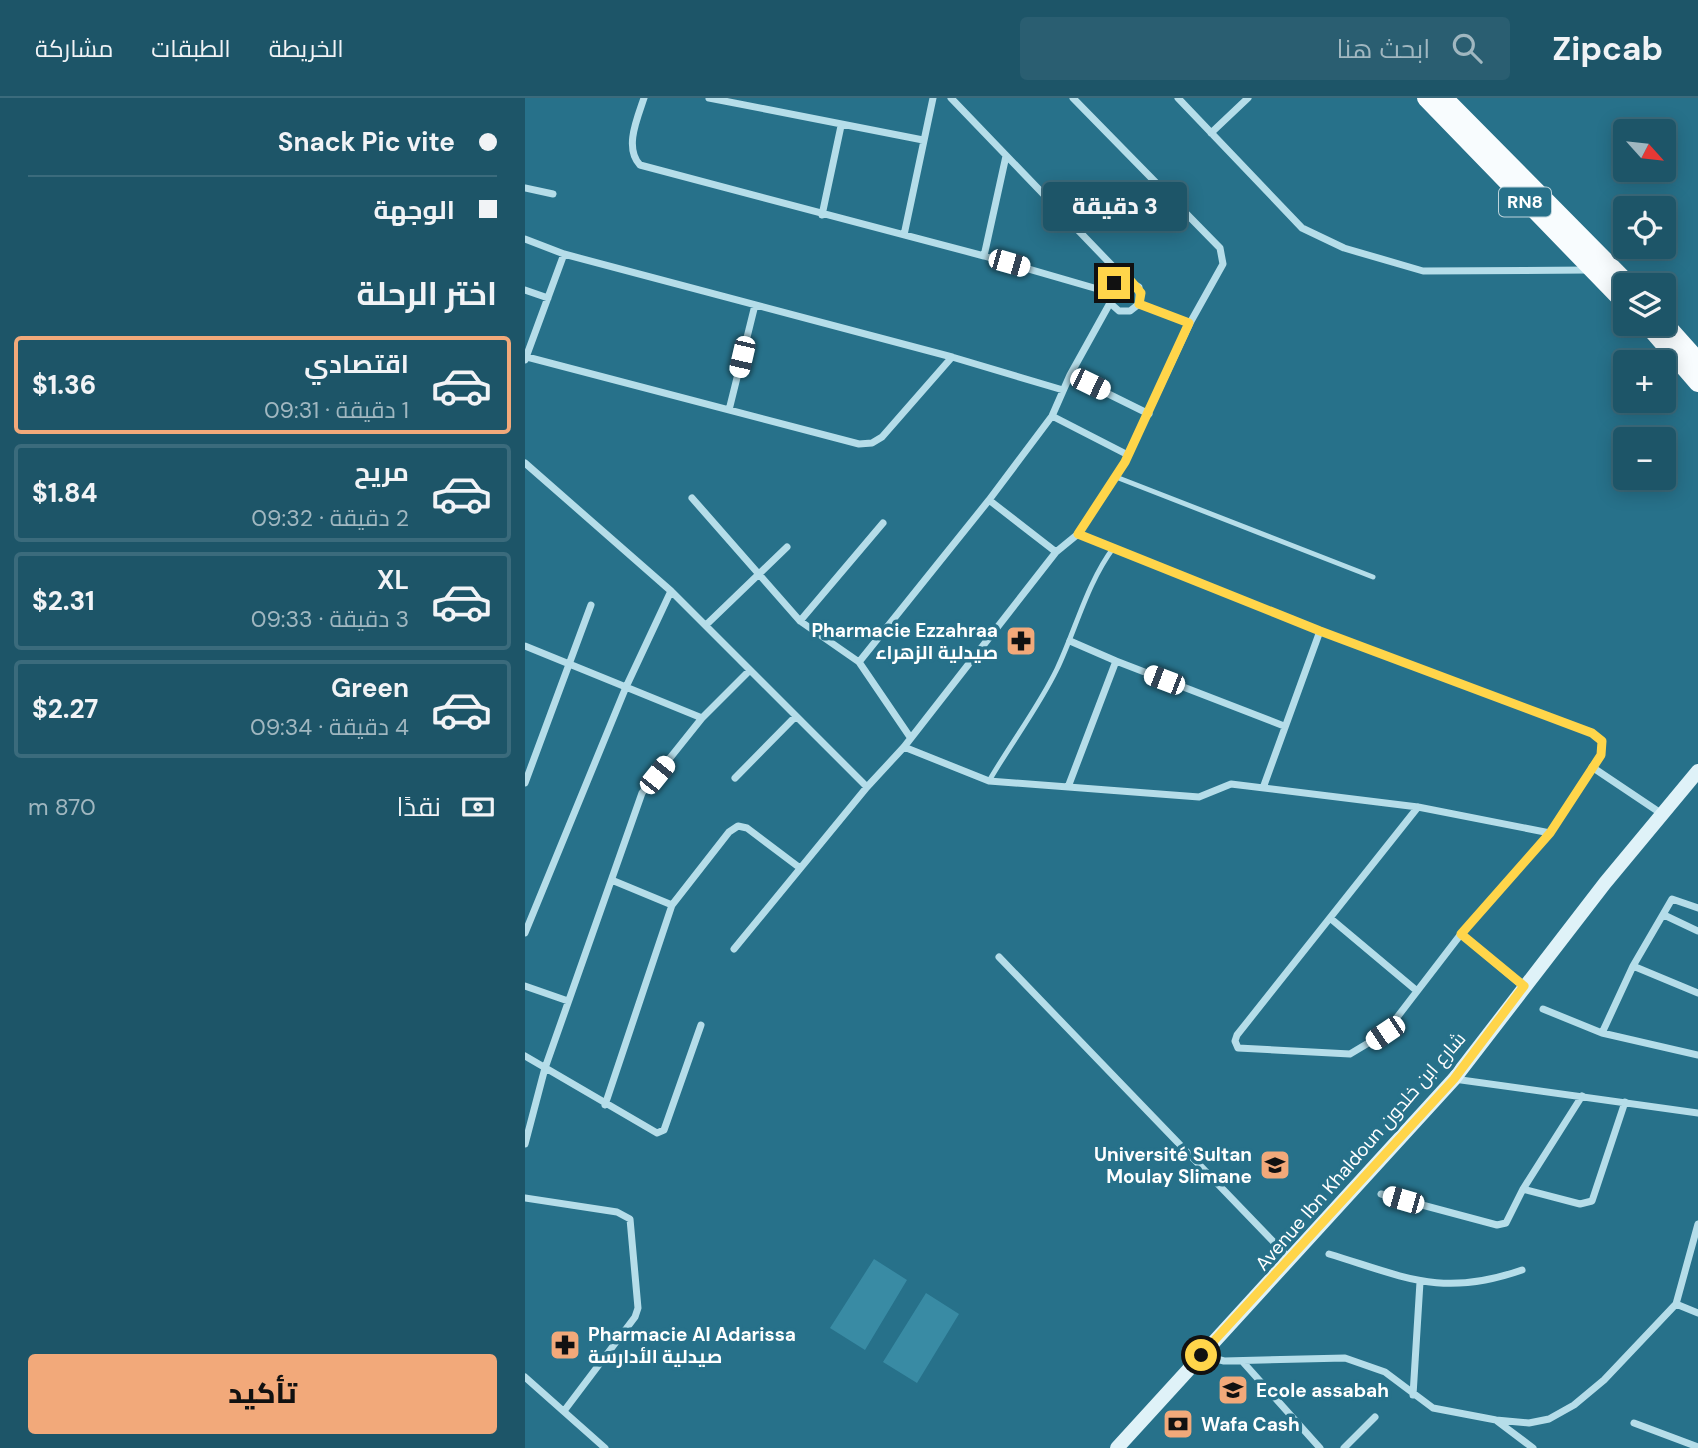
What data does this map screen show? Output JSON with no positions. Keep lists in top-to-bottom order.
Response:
{
  "streets": {
    "main road": ["RN8"],
    "street": ["Avenue Ibn Khaldoun شارع ابن خلدون"]
  },
  "places": {
    "pharmacy": ["Pharmacie Ezzahraa صيدلية الزهراء", "Pharmacie Al Adarissa صيدلية الأدارسة"],
    "school or university": ["Université Sultan Moulay Slimane", "Ecole assabah"],
    "bank": ["Wafa Cash"]
  },
  "north": "bottom right",
  "page": {
    "header": "Zipcab",
    "search": "ابحث هنا",
    "nav": ["الخريطة", "الطبقات", "مشاركة"],
    "banner": ["Snack Pic vite", "الوجهة"],
    "map_buttons": ["+", "−"],
    "bubble": "3 دقيقة",
    "heading": "اختر الرحلة",
    "list": [
      {
        "name": "اقتصادي",
        "note": "1 دقيقة · 09:31",
        "value": "$1.36"
      },
      {
        "name": "مريح",
        "note": "2 دقيقة · 09:32",
        "value": "$1.84"
      },
      {
        "name": "XL",
        "note": "3 دقيقة · 09:33",
        "value": "$2.31"
      },
      {
        "name": "Green",
        "note": "4 دقيقة · 09:34",
        "value": "$2.27"
      }
    ],
    "pay": ["نقدًا", "870 m"],
    "buttons": "تأكيد"
  }
}
